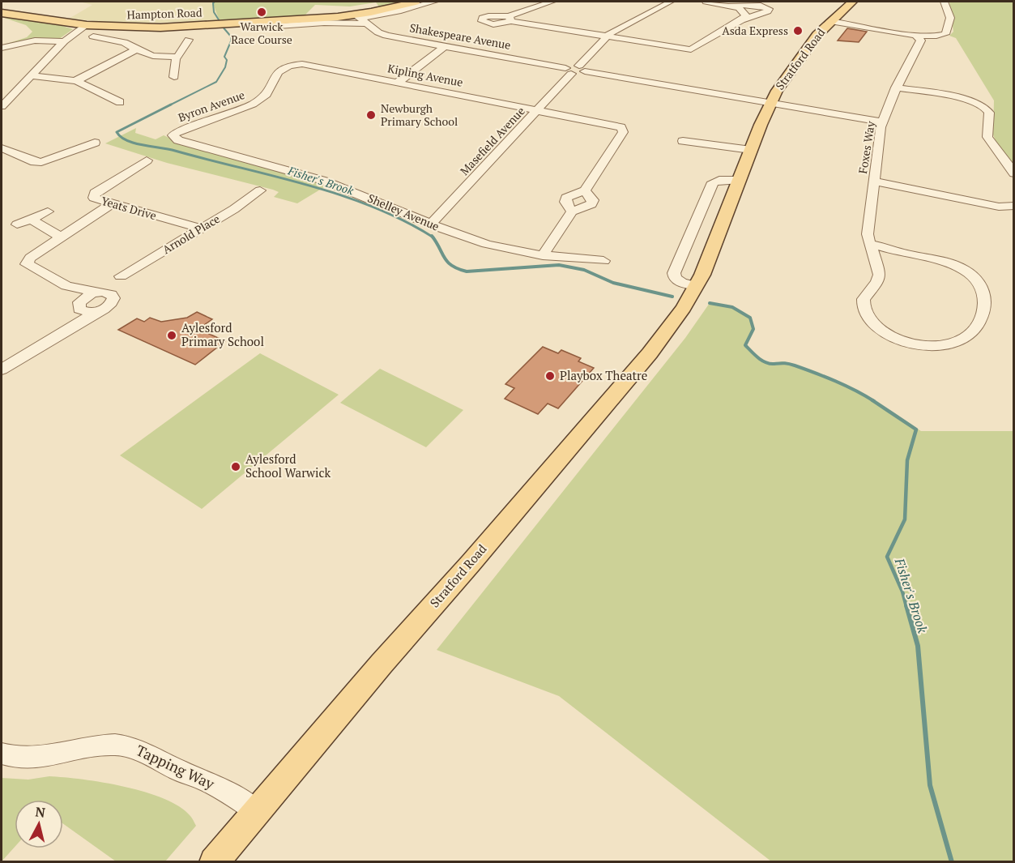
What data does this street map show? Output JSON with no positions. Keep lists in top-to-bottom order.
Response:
{
  "streets": {
    "main road": ["Hampton Road", "Stratford Road"],
    "street": [
      "Shakespeare Avenue",
      "Kipling Avenue",
      "Byron Avenue",
      "Masefield Avenue",
      "Foxes Way",
      "Yeats Drive",
      "Shelley Avenue",
      "Arnold Place",
      "Tapping Way"
    ]
  },
  "crossings": [
    ["Hampton Road", "Shakespeare Avenue"],
    ["Shakespeare Avenue", "Stratford Road"],
    ["Shakespeare Avenue", "Masefield Avenue"],
    ["Shakespeare Avenue", "Foxes Way"],
    ["Stratford Road", "Tapping Way"],
    ["Kipling Avenue", "Byron Avenue"],
    ["Kipling Avenue", "Masefield Avenue"],
    ["Kipling Avenue", "Shelley Avenue"],
    ["Byron Avenue", "Shelley Avenue"],
    ["Masefield Avenue", "Shelley Avenue"],
    ["Yeats Drive", "Arnold Place"]
  ],
  "water": ["Fisher's Brook"],
  "places": [
    "Warwick Race Course",
    "Asda Express",
    "Newburgh Primary School",
    "Aylesford Primary School",
    "Playbox Theatre",
    "Aylesford School Warwick"
  ],
  "north": "top"
}
